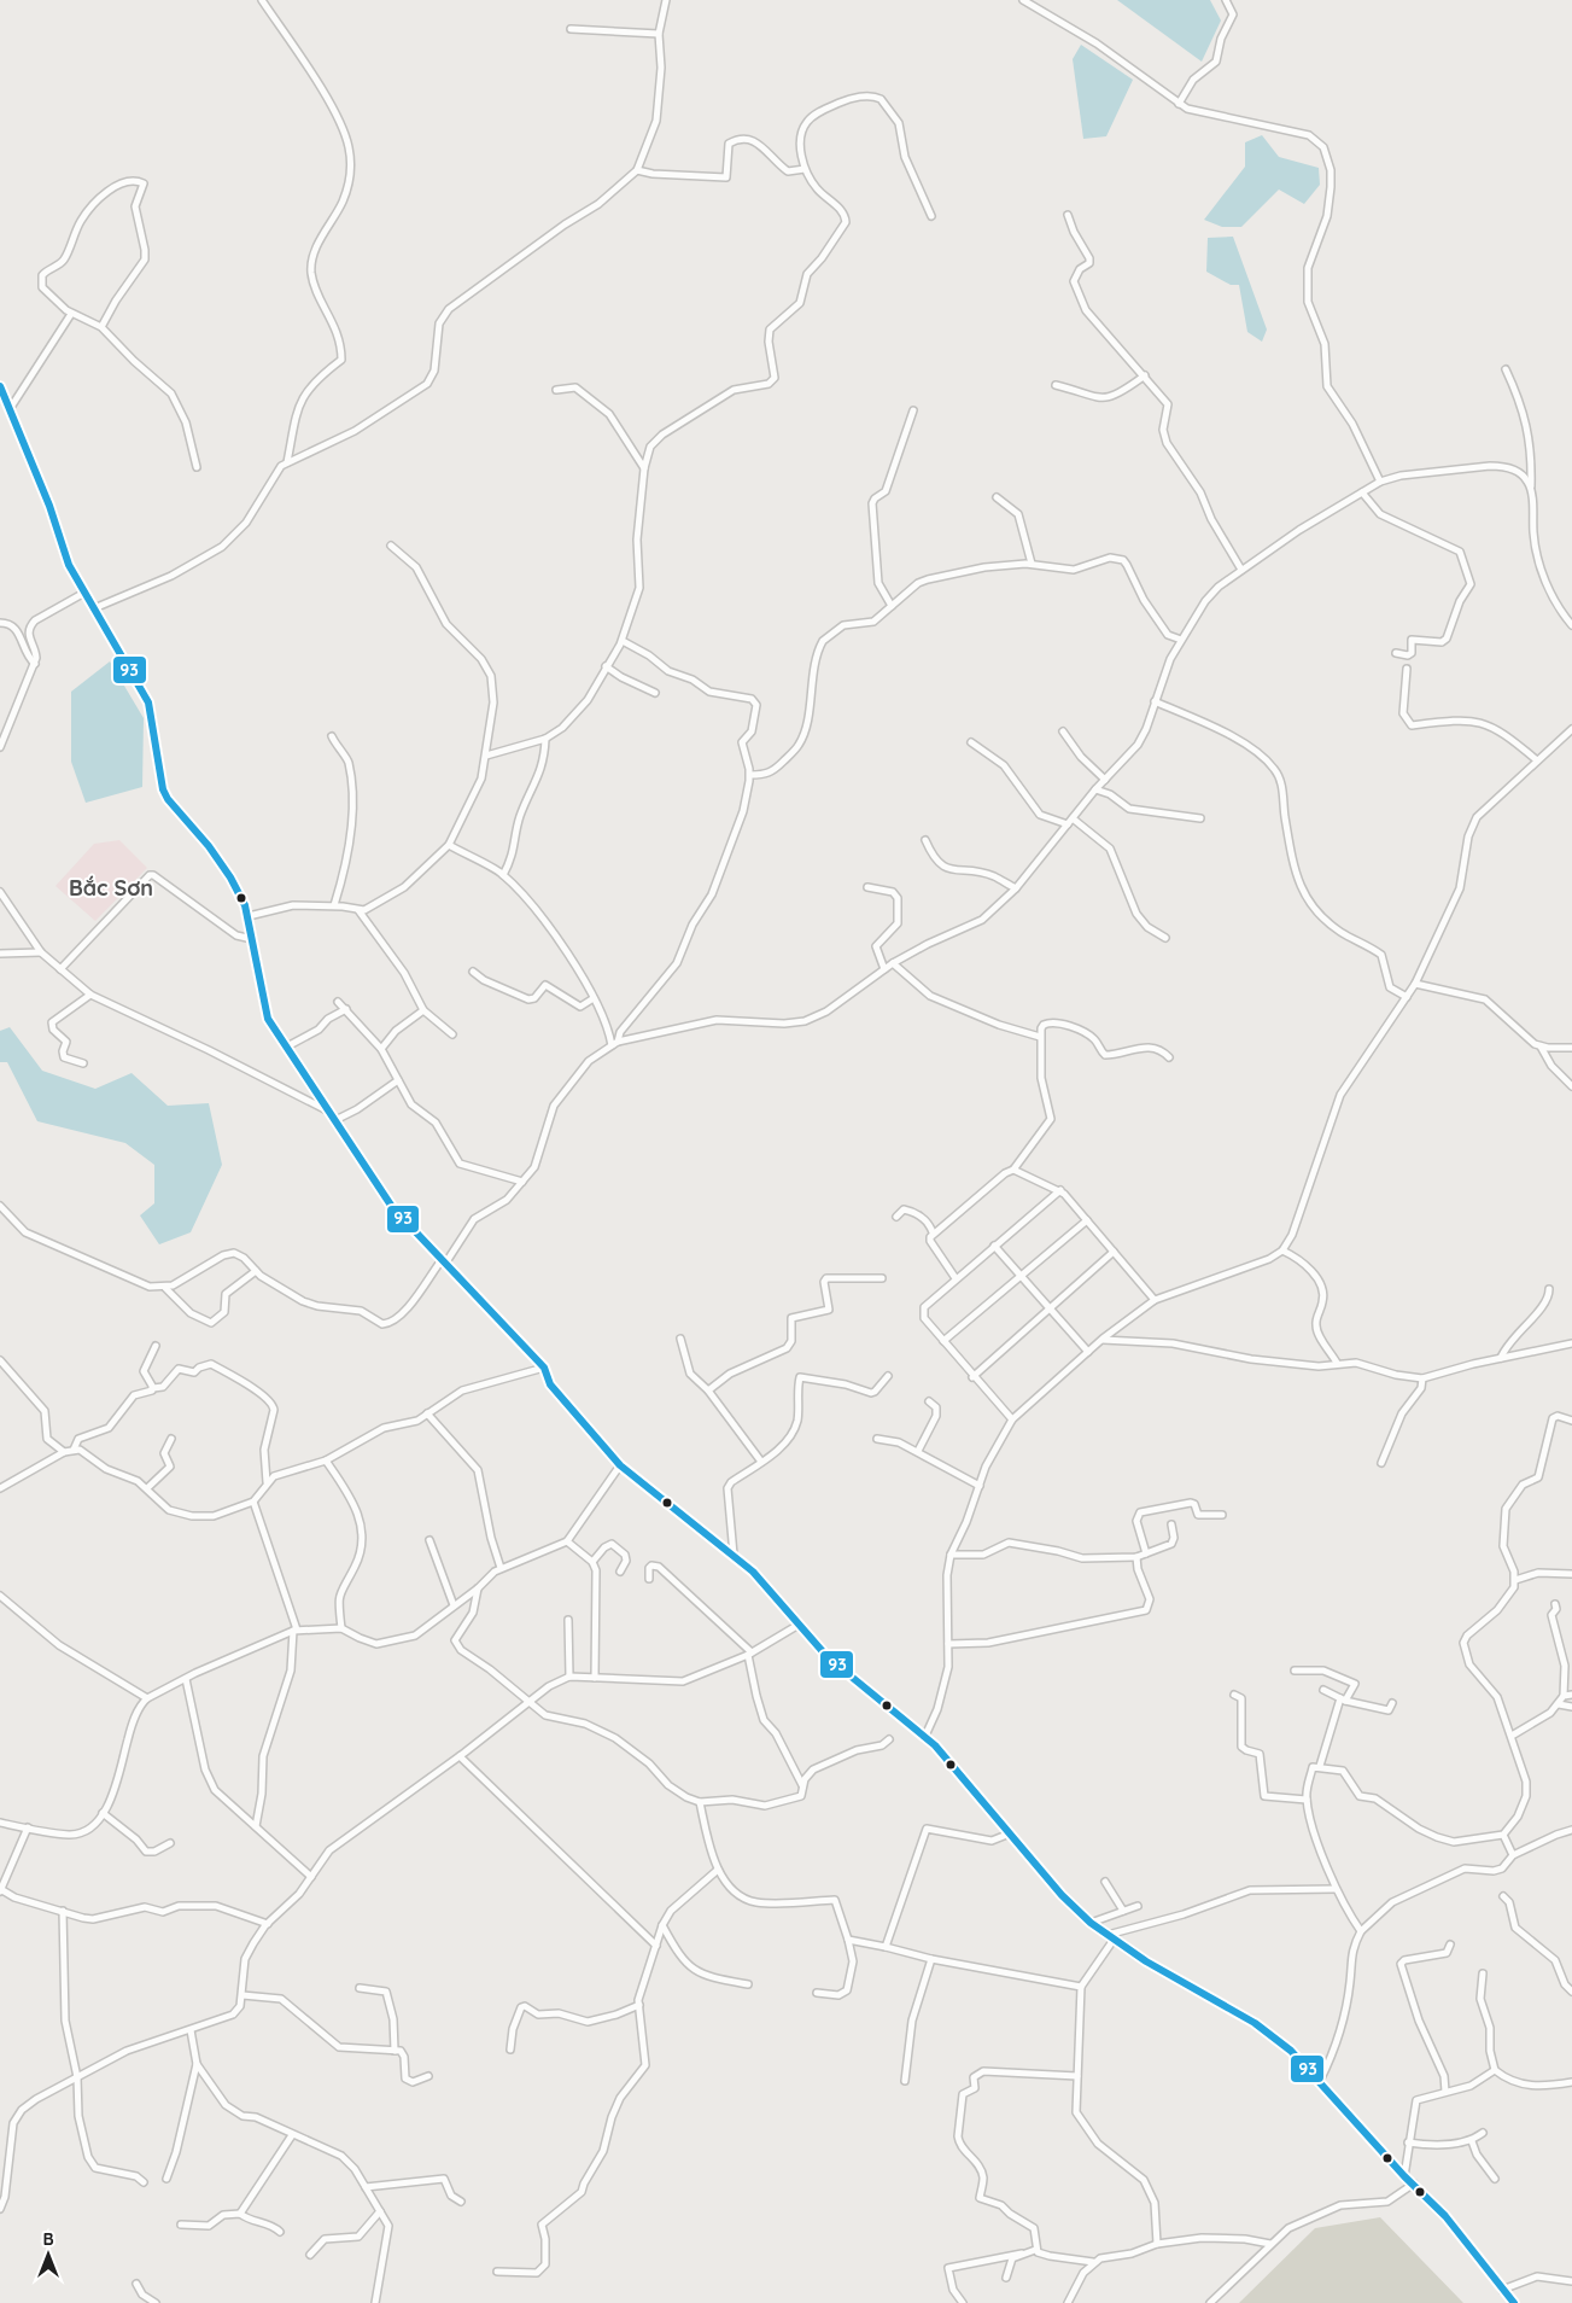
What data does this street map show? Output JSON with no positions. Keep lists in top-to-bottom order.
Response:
{
  "districts": ["Bắc Sơn"],
  "lines": ["transit line 93"],
  "north": "top"
}
